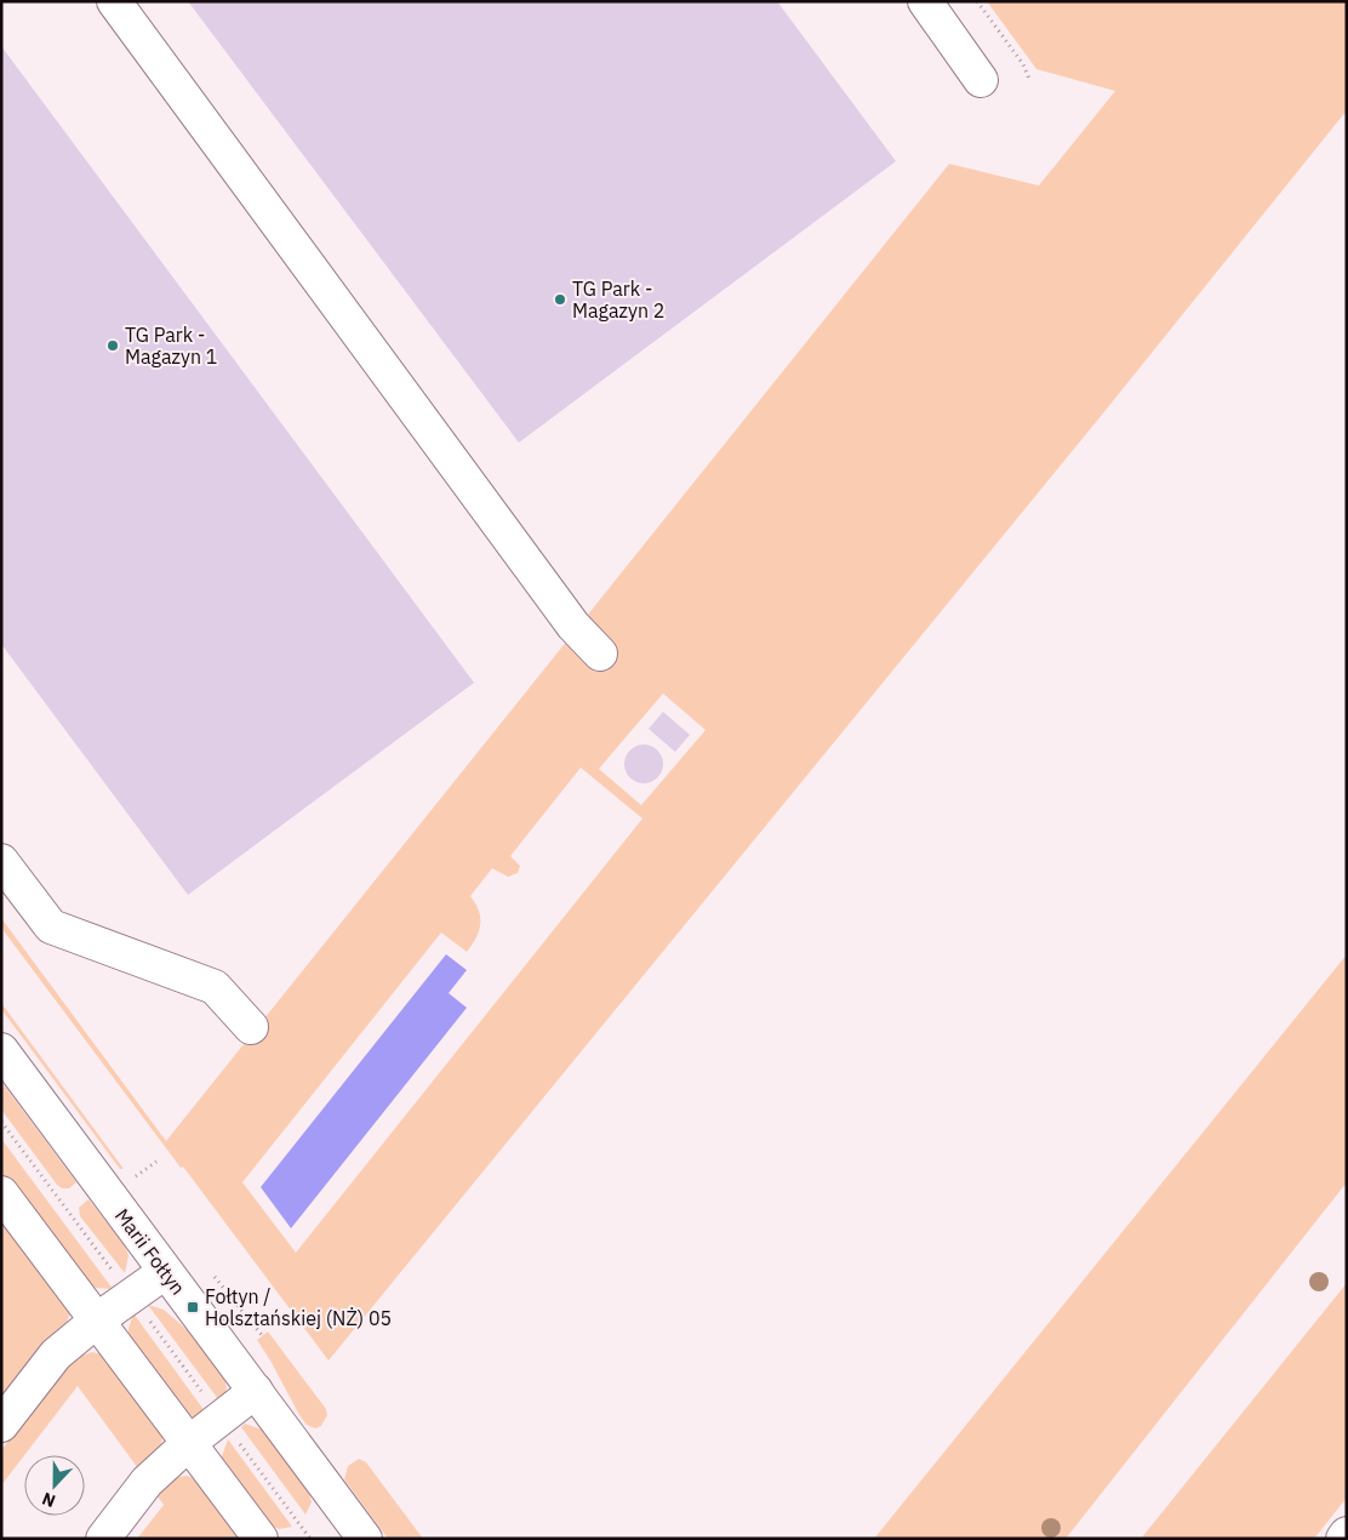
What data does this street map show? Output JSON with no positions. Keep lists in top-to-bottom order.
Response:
{
  "streets": {
    "street": ["Marii Fołtyn"]
  },
  "places": {
    "other": ["TG Park - Magazyn 2", "TG Park - Magazyn 1"],
    "transit": ["Fołtyn / Holsztańskiej (NŻ) 05"]
  },
  "north": "bottom"
}
